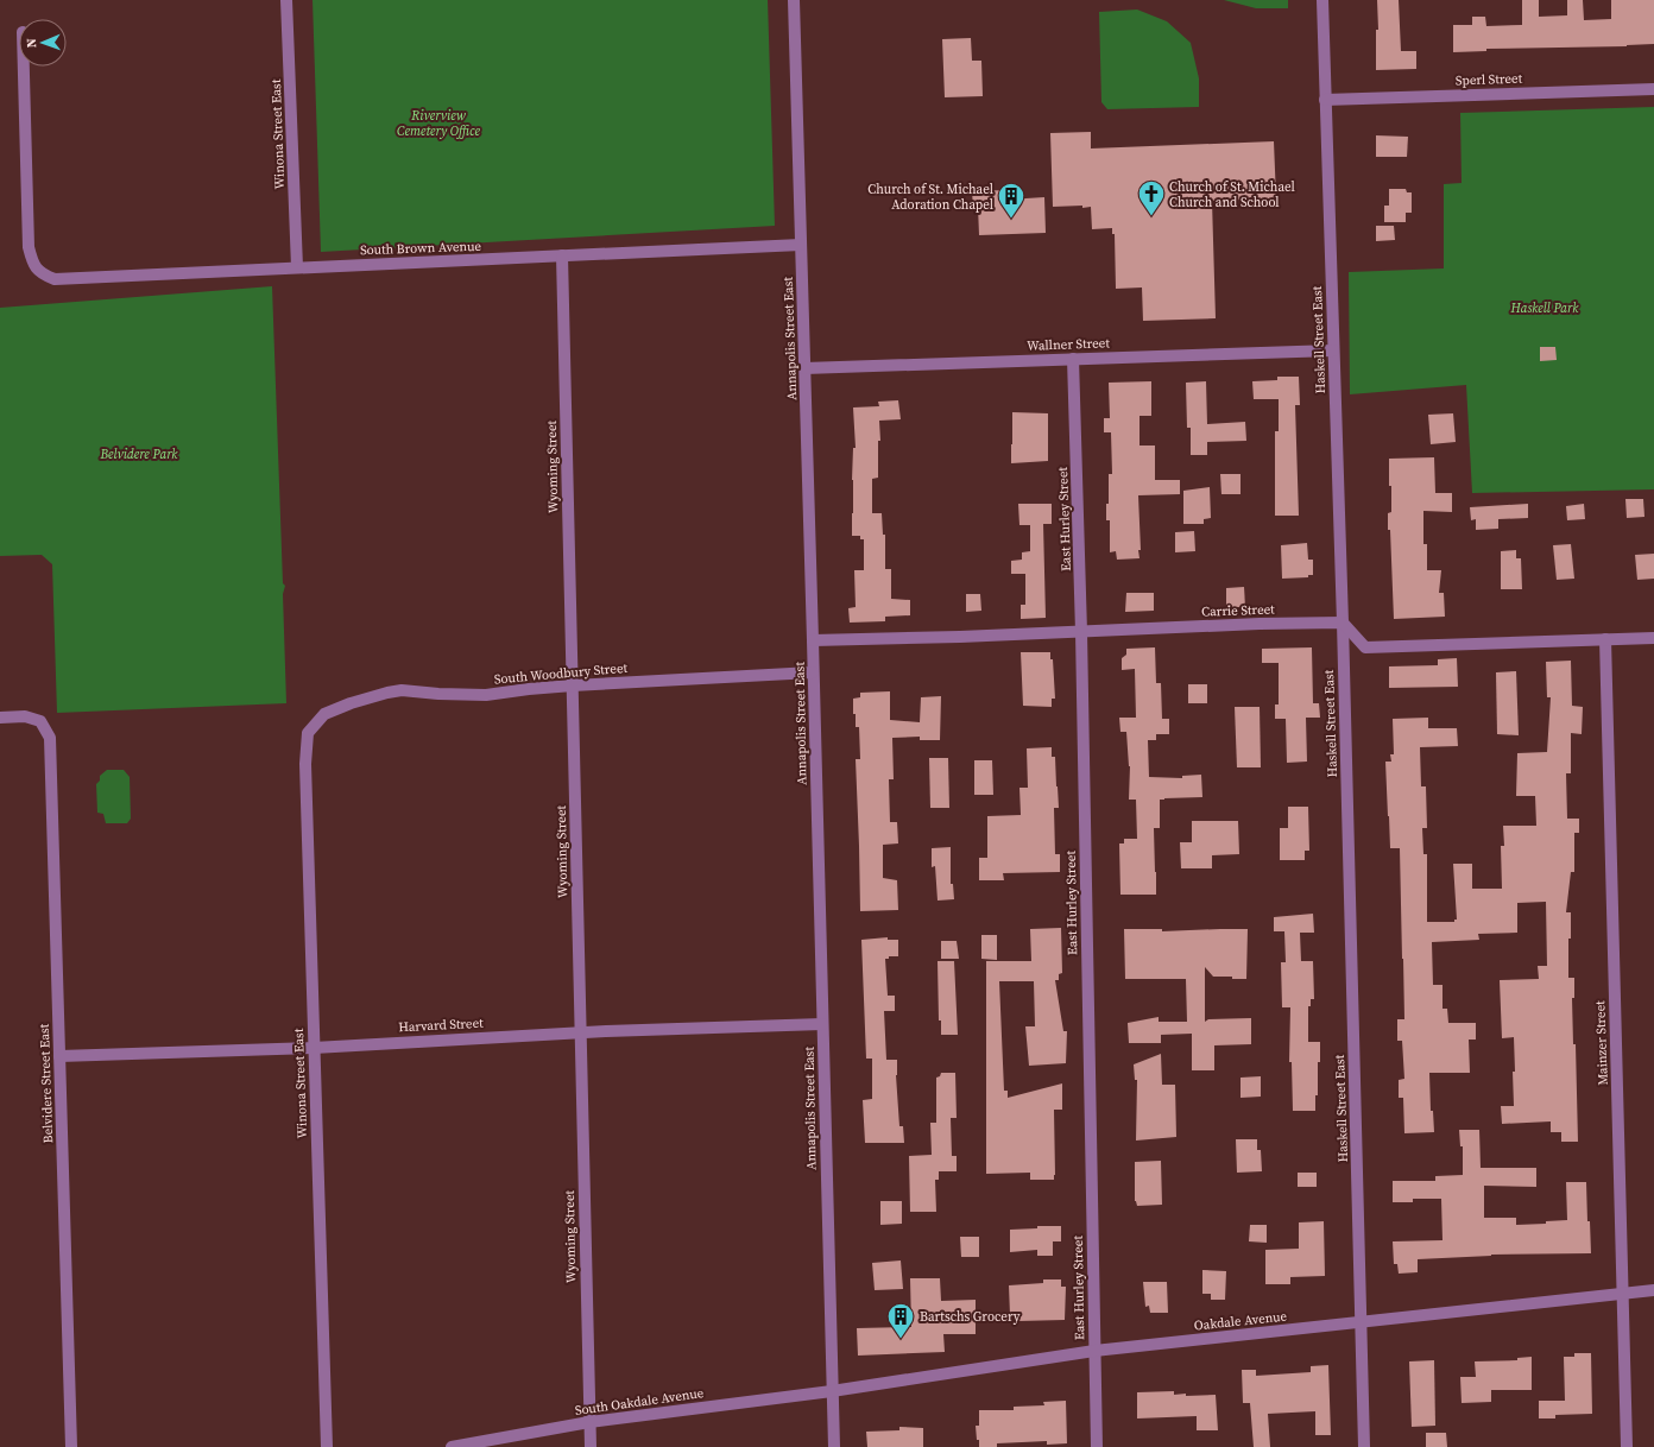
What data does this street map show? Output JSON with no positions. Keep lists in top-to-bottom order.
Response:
{
  "streets": {
    "street": [
      "Sperl Street",
      "Winona Street East",
      "South Brown Avenue",
      "Annapolis Street East",
      "Haskell Street East",
      "Wallner Street",
      "Wyoming Street",
      "East Hurley Street",
      "Carrie Street",
      "South Woodbury Street",
      "Harvard Street",
      "Mainzer Street",
      "Belvidere Street East",
      "Oakdale Avenue",
      "South Oakdale Avenue"
    ]
  },
  "crossings": [
    ["Sperl Street", "Haskell Street East"],
    ["Winona Street East", "South Brown Avenue"],
    ["Winona Street East", "South Woodbury Street"],
    ["Winona Street East", "Harvard Street"],
    ["South Brown Avenue", "Annapolis Street East"],
    ["South Brown Avenue", "Wyoming Street"],
    ["Annapolis Street East", "Wallner Street"],
    ["Annapolis Street East", "Carrie Street"],
    ["Annapolis Street East", "South Woodbury Street"],
    ["Annapolis Street East", "Harvard Street"],
    ["Annapolis Street East", "Oakdale Avenue"],
    ["Annapolis Street East", "South Oakdale Avenue"],
    ["Haskell Street East", "Wallner Street"],
    ["Haskell Street East", "Carrie Street"],
    ["Haskell Street East", "Oakdale Avenue"],
    ["Wallner Street", "East Hurley Street"],
    ["Wyoming Street", "South Woodbury Street"],
    ["Wyoming Street", "Harvard Street"],
    ["Wyoming Street", "South Oakdale Avenue"],
    ["East Hurley Street", "Carrie Street"],
    ["East Hurley Street", "Oakdale Avenue"],
    ["Harvard Street", "Belvidere Street East"],
    ["Mainzer Street", "Oakdale Avenue"],
    ["Oakdale Avenue", "South Oakdale Avenue"]
  ],
  "parks": ["Riverview Cemetery Office", "Haskell Park", "Belvidere Park"],
  "places": {
    "church": ["Church of St. Michael Church and School"],
    "building": ["Church of St. Michael Adoration Chapel", "Bartschs Grocery"]
  },
  "north": "left"
}
